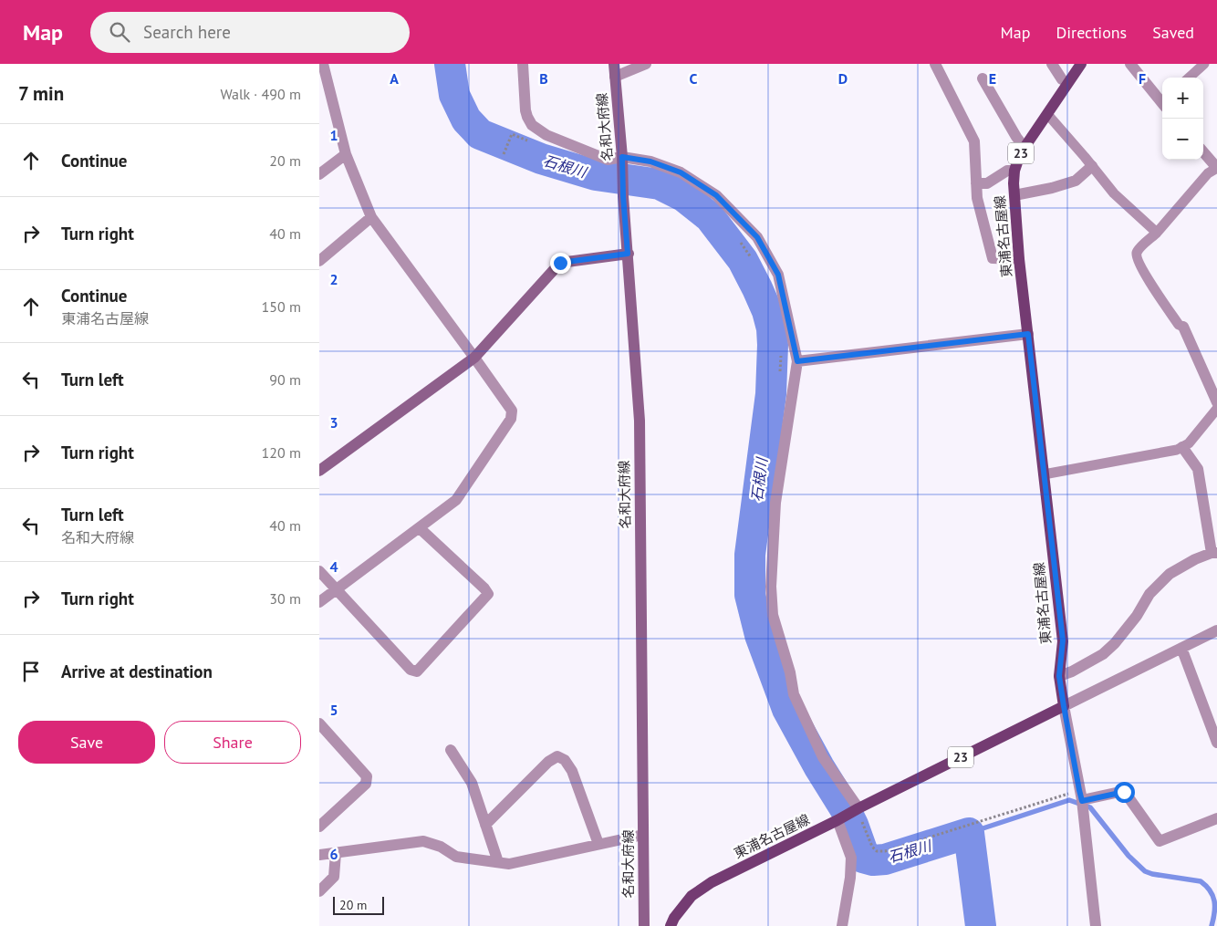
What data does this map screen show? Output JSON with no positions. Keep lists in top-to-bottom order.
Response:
{
  "streets": {
    "main road": ["名和大府線", "23", "東浦名古屋線"]
  },
  "water": ["石根川"],
  "scale_bar": "20 m",
  "page": {
    "header": "Map",
    "search": "Search here",
    "nav": ["Map", "Directions", "Saved"],
    "heading": ["7 min", "Walk · 490 m"],
    "map_buttons": ["+", "−"],
    "list": [
      ["Continue", "20 m"],
      ["Turn right", "40 m"],
      ["Continue", "東浦名古屋線", "150 m"],
      ["Turn left", "90 m"],
      ["Turn right", "120 m"],
      ["Turn left", "名和大府線", "40 m"],
      ["Turn right", "30 m"],
      "Arrive at destination"
    ],
    "buttons": ["Save", "Share"],
    "scale": "20 m"
  },
  "grid": {
    "columns": [
      "A",
      "B",
      "C",
      "D",
      "E",
      "F"
    ],
    "rows": [
      "1",
      "2",
      "3",
      "4",
      "5",
      "6"
    ]
  }
}
